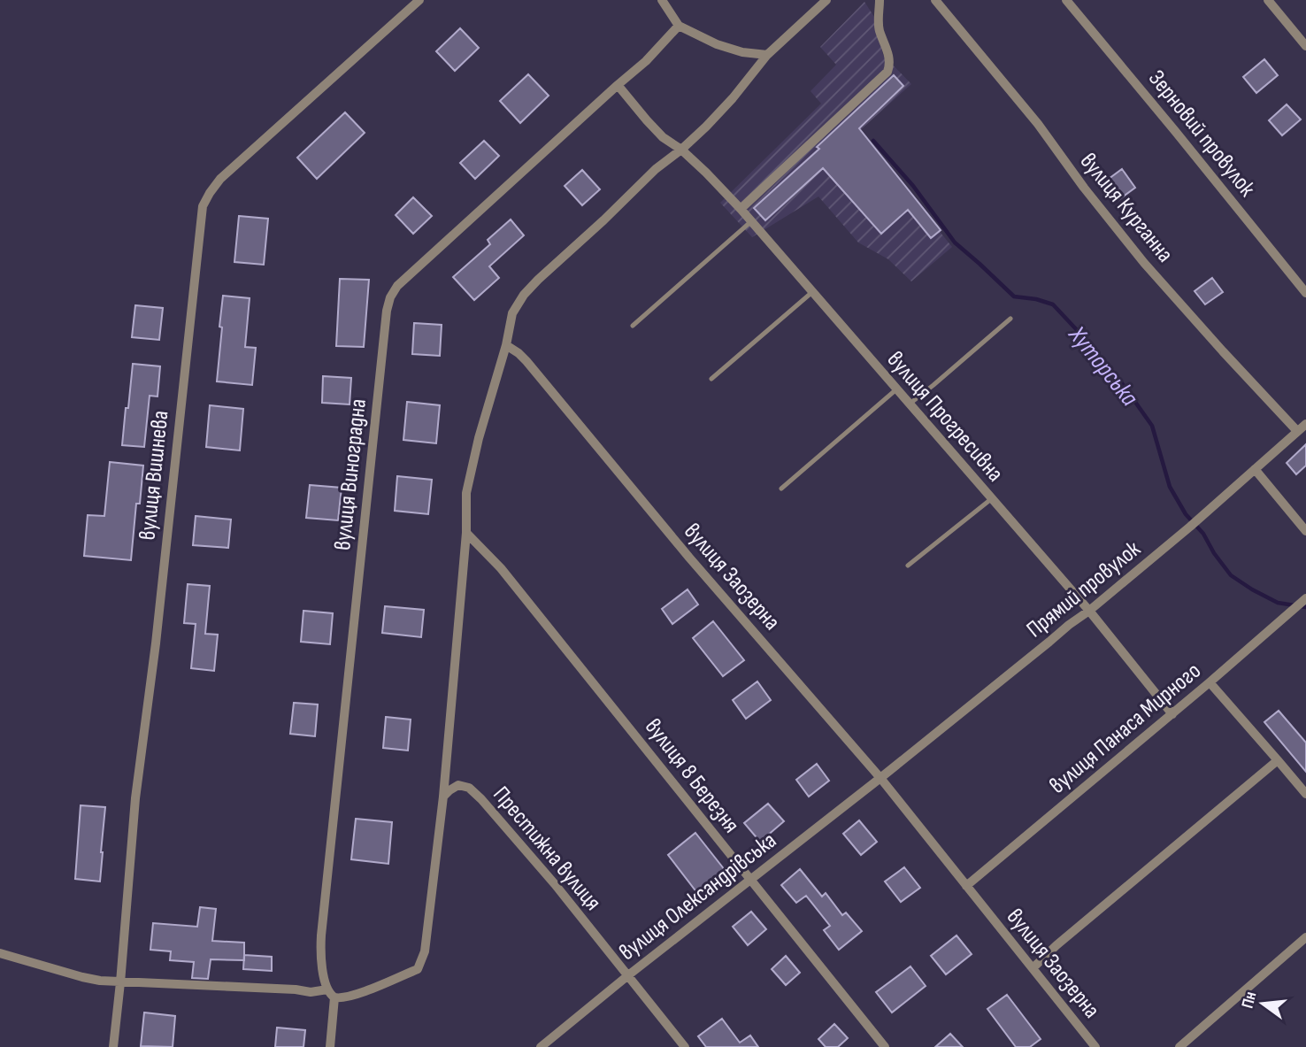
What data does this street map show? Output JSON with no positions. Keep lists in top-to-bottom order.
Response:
{
  "streets": {
    "street": [
      "Зерновий провулок",
      "вулиця Курганна",
      "вулиця Прогресивна",
      "вулиця Виноградна",
      "вулиця Вишнева",
      "вулиця Заозерна",
      "Прямий провулок",
      "вулиця Панаса Мирного",
      "вулиця 8 Березня",
      "Престижна вулиця",
      "вулиця Олександрівська"
    ]
  },
  "crossings": [
    ["вулиця Курганна", "Прямий провулок"],
    ["вулиця Прогресивна", "вулиця Виноградна"],
    ["вулиця Прогресивна", "Прямий провулок"],
    ["вулиця Прогресивна", "вулиця Панаса Мирного"],
    ["вулиця Заозерна", "Прямий провулок"],
    ["вулиця Заозерна", "вулиця Панаса Мирного"],
    ["вулиця Заозерна", "вулиця Олександрівська"],
    ["Прямий провулок", "вулиця Олександрівська"],
    ["вулиця 8 Березня", "вулиця Олександрівська"],
    ["Престижна вулиця", "вулиця Олександрівська"]
  ],
  "water": ["Хуторська"],
  "north": "left"
}
